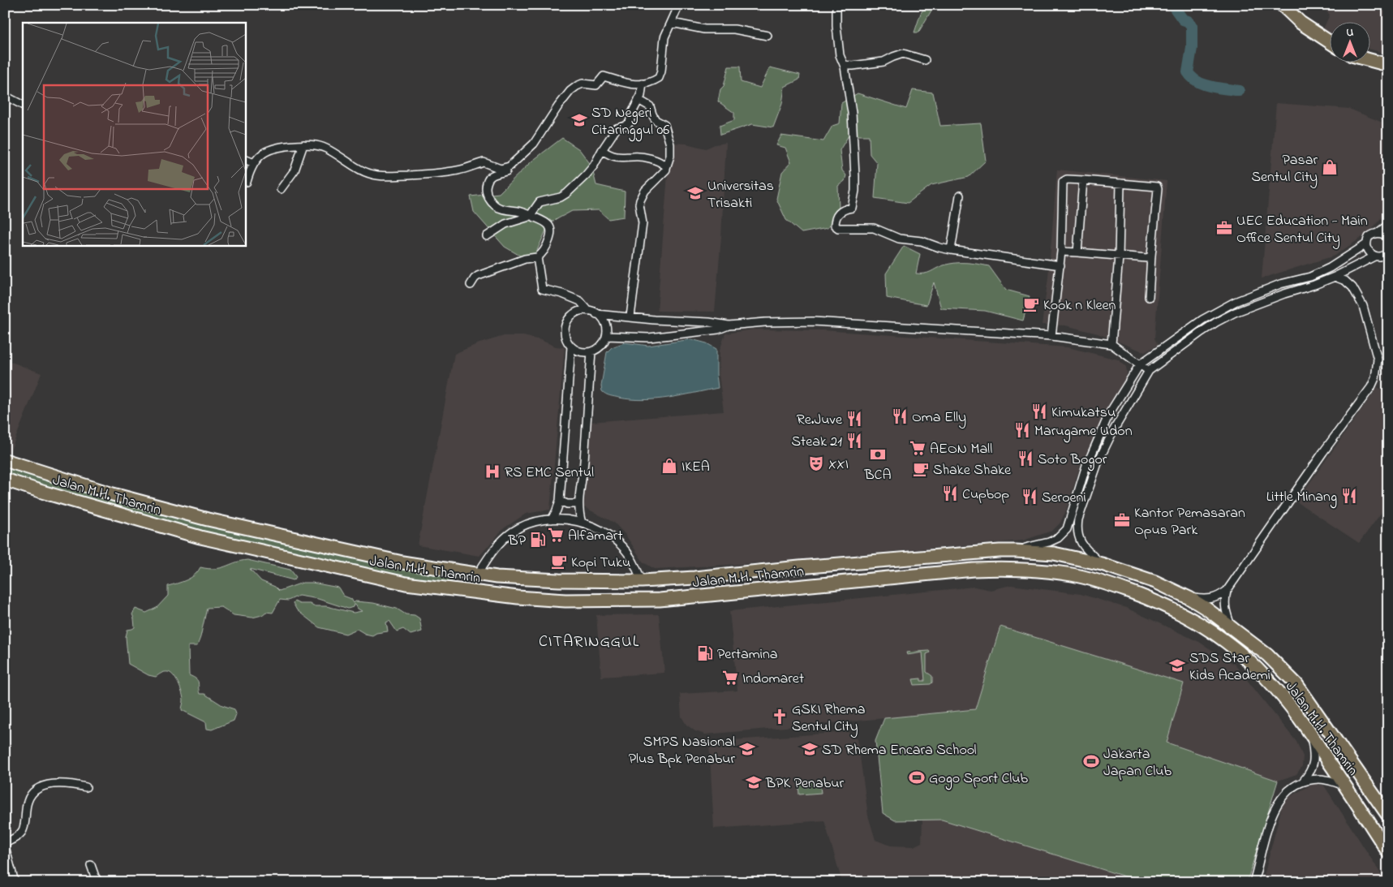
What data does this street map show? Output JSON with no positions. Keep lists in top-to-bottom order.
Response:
{
  "streets": {
    "main road": ["Jalan M.H. Thamrin"]
  },
  "districts": ["CITARINGGUL"],
  "places": {
    "school or university": [
      "SD Negeri Citaringgul 06",
      "Universitas Trisakti",
      "SDS Star Kids Academi",
      "SMPS Nasional Plus Bpk Penabur",
      "SD Rhema Encara School",
      "BPK Penabur"
    ],
    "shop": ["Pasar Sentul City", "IKEA"],
    "office": ["UEC Education - Main Office Sentul City", "Kantor Pemasaran Opus Park"],
    "cafe": ["Kook n Kleen", "Shake Shake", "Kopi Tuku"],
    "restaurant": [
      "Kimukatsu",
      "Oma Elly",
      "Re.Juve",
      "Marugame Udon",
      "Steak 21",
      "Soto Bogor",
      "Cupbop",
      "Little Minang",
      "Seroeni"
    ],
    "supermarket": ["AEON Mall", "Alfamart", "Indomaret"],
    "bank": ["BCA"],
    "theatre": ["XXI"],
    "hospital": ["RS EMC Sentul"],
    "fuel station": ["BP", "Pertamina"],
    "church": ["GSKI Rhema Sentul City"],
    "sports": ["Jakarta Japan Club", "Gogo Sport Club"]
  },
  "north": "top"
}
